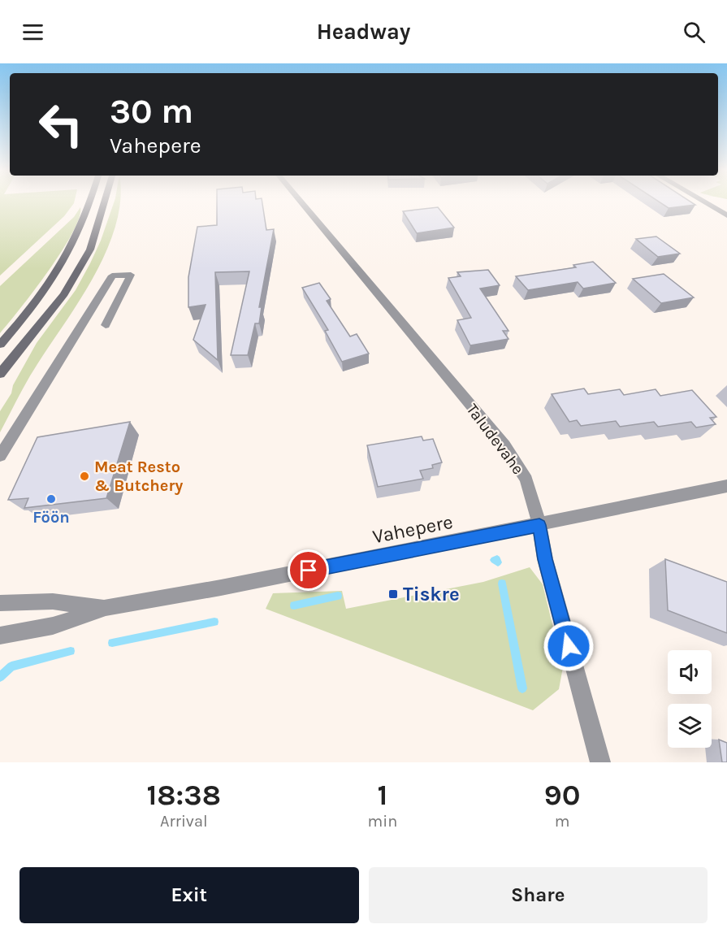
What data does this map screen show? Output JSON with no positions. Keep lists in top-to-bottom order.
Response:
{
  "streets": {
    "street": ["Taludevahe", "Vahepere"]
  },
  "crossings": [
    ["Taludevahe", "Vahepere"]
  ],
  "places": {
    "other": ["Meat Resto & Butchery", "Föön"],
    "transit": ["Tiskre"]
  },
  "page": {
    "header": "Headway",
    "turn": ["30 m", "Vahepere"],
    "eta": [
      "18:38",
      "Arrival",
      "1",
      "min",
      "90",
      "m"
    ],
    "buttons": ["Exit", "Share"]
  }
}
